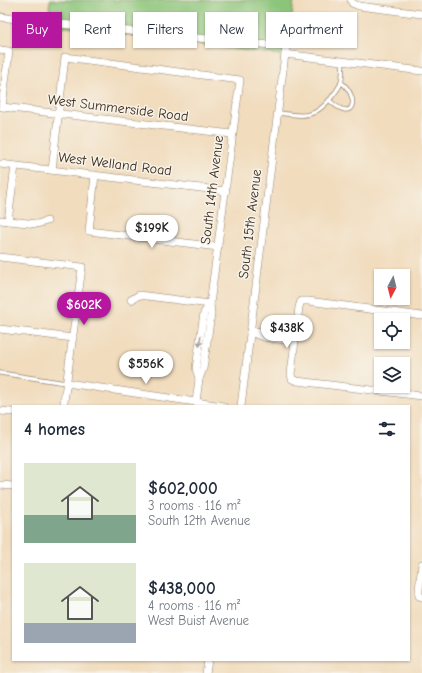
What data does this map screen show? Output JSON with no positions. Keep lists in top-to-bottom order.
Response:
{
  "streets": {
    "street": [
      "West Summerside Road",
      "West Welland Road",
      "South 14th Avenue",
      "South 15th Avenue"
    ]
  },
  "crossings": [
    ["West Summerside Road", "South 14th Avenue"],
    ["West Welland Road", "South 14th Avenue"]
  ],
  "north": "bottom",
  "page": {
    "chip": [
      "Buy",
      "Rent",
      "Filters",
      "New",
      "Apartment"
    ],
    "price": [
      "$199K",
      "$602K",
      "$438K",
      "$556K"
    ],
    "heading": "4 homes",
    "list": [
      {
        "name": "$602,000",
        "note": "3 rooms · 116 m² · South 12th Avenue"
      },
      {
        "name": "$438,000",
        "note": "4 rooms · 116 m² · West Buist Avenue"
      }
    ]
  }
}
